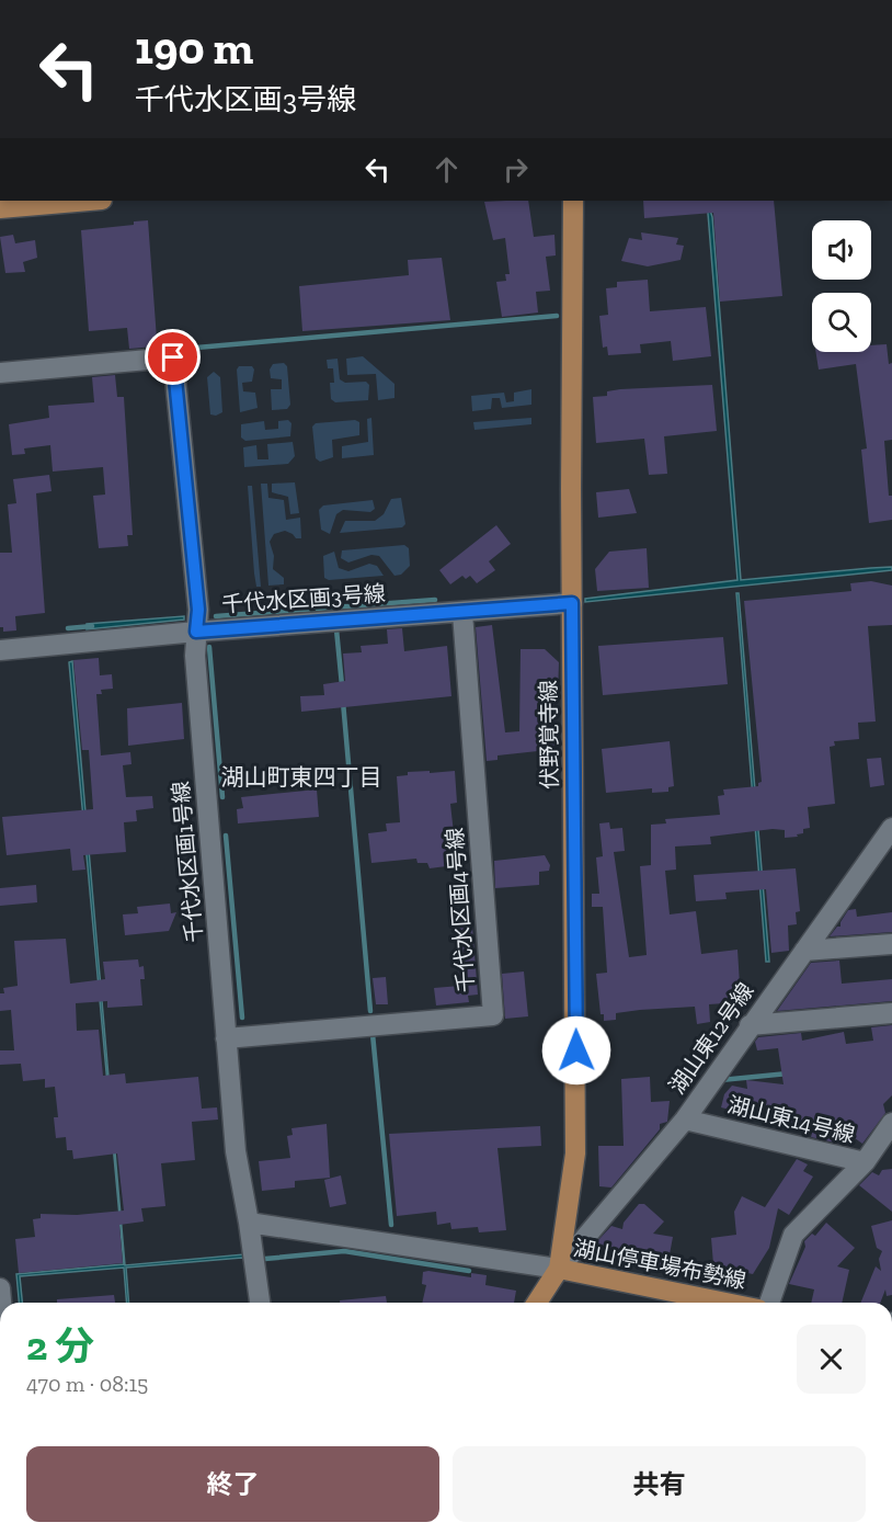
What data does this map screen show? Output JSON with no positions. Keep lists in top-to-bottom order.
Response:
{
  "streets": {
    "main road": ["伏野覚寺線", "湖山停車場布勢線"],
    "street": [
      "千代水区画3号線",
      "千代水区画1号線",
      "千代水区画4号線",
      "湖山東12号線",
      "湖山東14号線"
    ]
  },
  "crossings": [
    ["千代水区画3号線", "伏野覚寺線"],
    ["千代水区画3号線", "千代水区画1号線"],
    ["千代水区画3号線", "千代水区画4号線"],
    ["伏野覚寺線", "湖山東12号線"],
    ["伏野覚寺線", "湖山停車場布勢線"],
    ["千代水区画1号線", "千代水区画4号線"],
    ["湖山東12号線", "湖山東14号線"],
    ["湖山東12号線", "湖山停車場布勢線"]
  ],
  "districts": ["湖山町東四丁目"],
  "page": {
    "turn": ["190 m", "千代水区画3号線"],
    "heading": ["2 分", "470 m · 08:15"],
    "buttons": ["終了", "共有"]
  }
}
